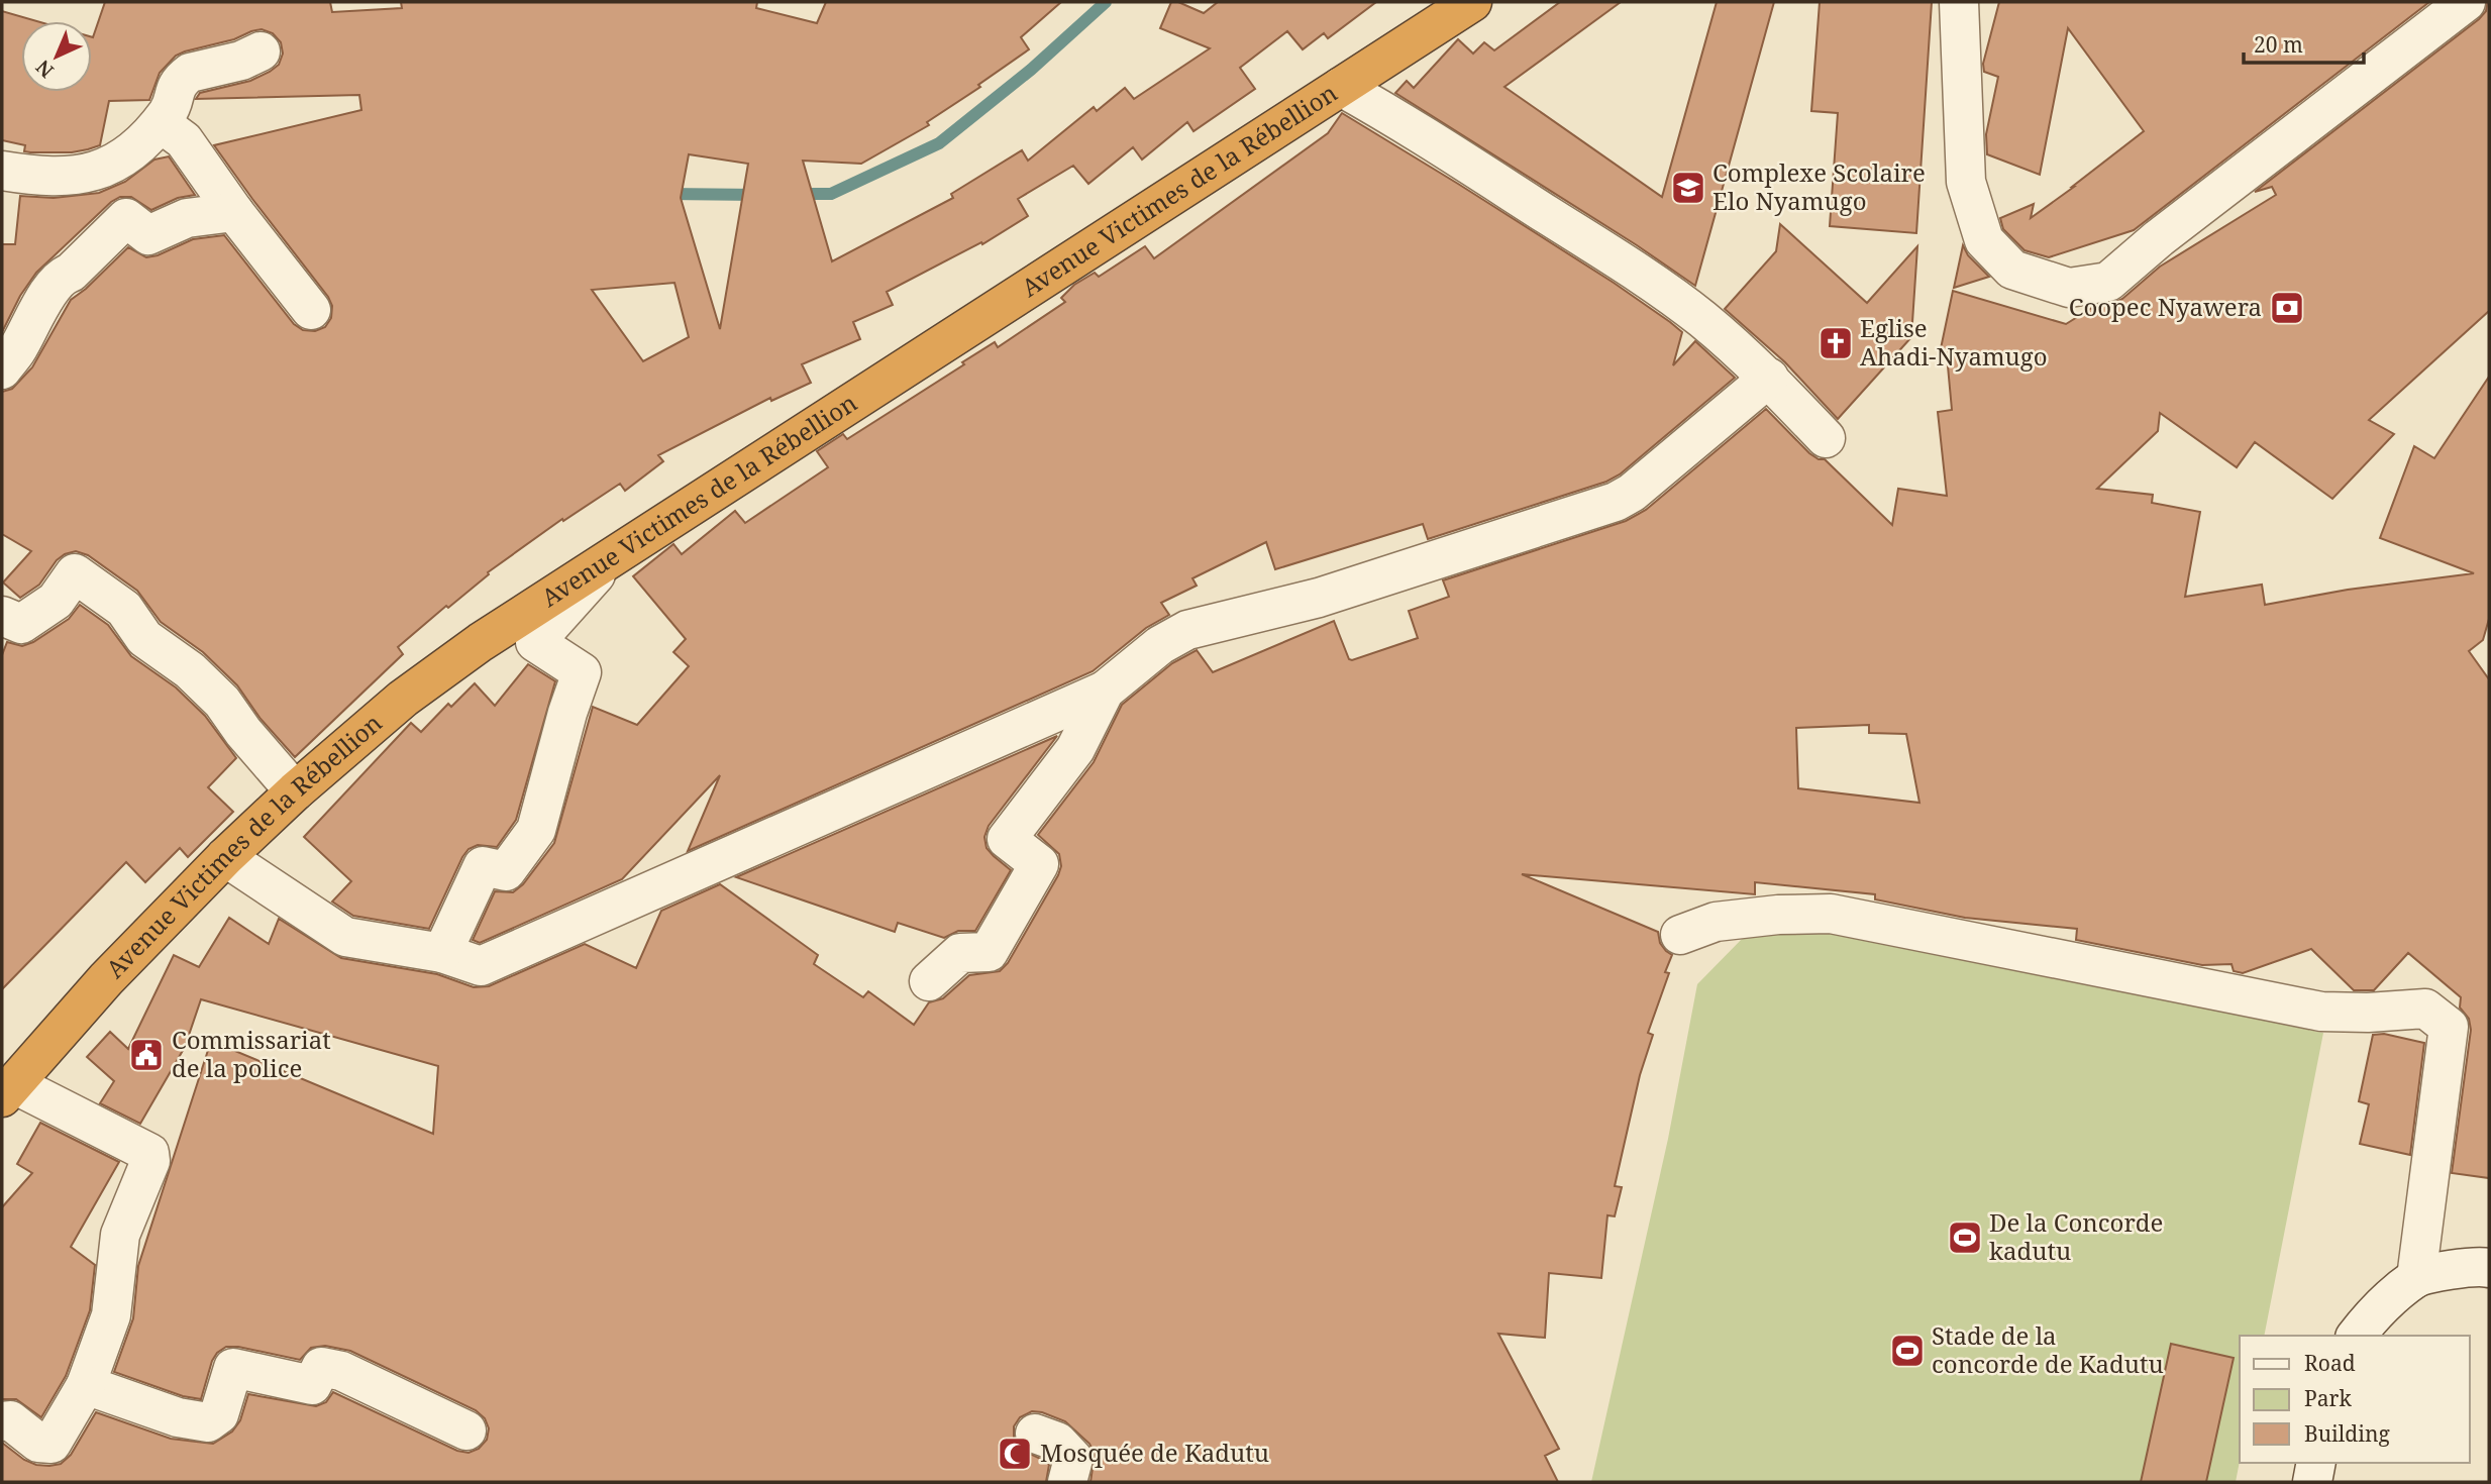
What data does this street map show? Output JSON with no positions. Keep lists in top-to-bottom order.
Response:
{
  "streets": {
    "highway": ["Avenue Victimes de la Rébellion"]
  },
  "places": {
    "school or university": ["Complexe Scolaire Elo Nyamugo"],
    "bank": ["Coopec Nyawera"],
    "church": ["Eglise Ahadi-Nyamugo"],
    "public building": ["Commissariat de la police"],
    "sports": ["De la Concorde kadutu", "Stade de la concorde de Kadutu"],
    "mosque": ["Mosquée de Kadutu"]
  },
  "legend": ["Road", "Park", "Building"],
  "scale_bar": "20 m",
  "north": "bottom left"
}
